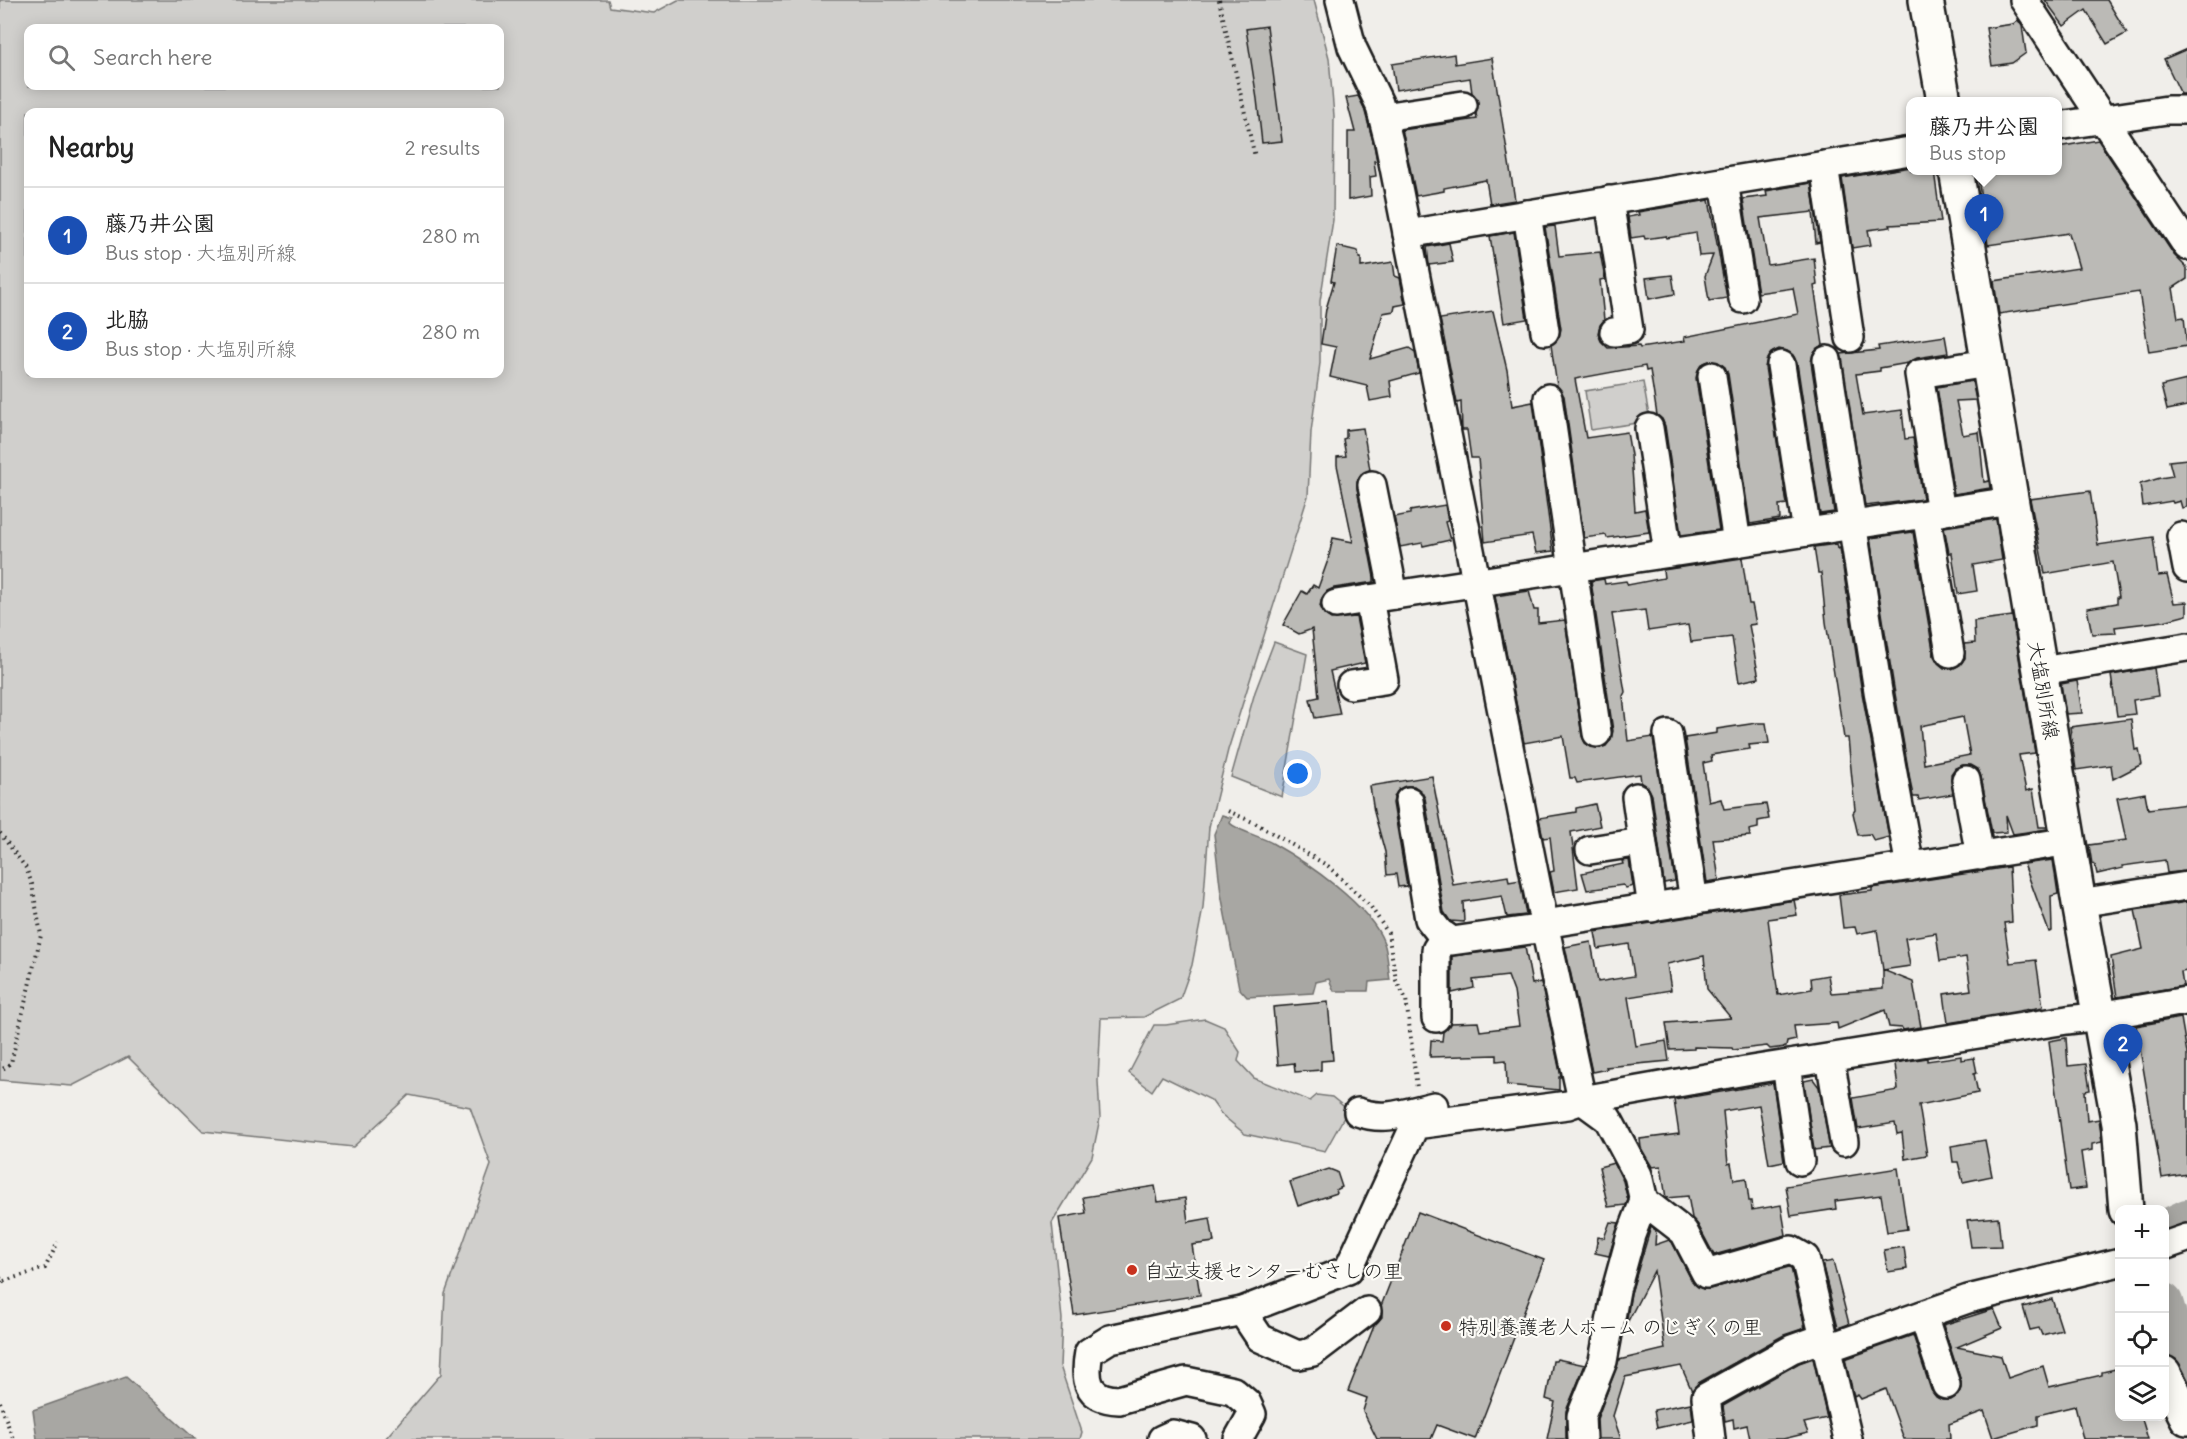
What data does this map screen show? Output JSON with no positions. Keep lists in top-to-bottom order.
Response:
{
  "streets": {
    "main road": ["大塩別所線"]
  },
  "places": ["自立支援センターむさしの里", "特別養護老人ホーム のじぎくの里"],
  "page": {
    "search": "Search here",
    "popup": ["藤乃井公園", "Bus stop"],
    "heading": ["Nearby", "2 results"],
    "list": [
      {
        "mark": "1",
        "name": "藤乃井公園",
        "note": "Bus stop · 大塩別所線",
        "value": "280 m"
      },
      {
        "mark": "2",
        "name": "北脇",
        "note": "Bus stop · 大塩別所線",
        "value": "280 m"
      }
    ],
    "pins": ["1", "2"],
    "map_buttons": ["+", "−"]
  }
}
